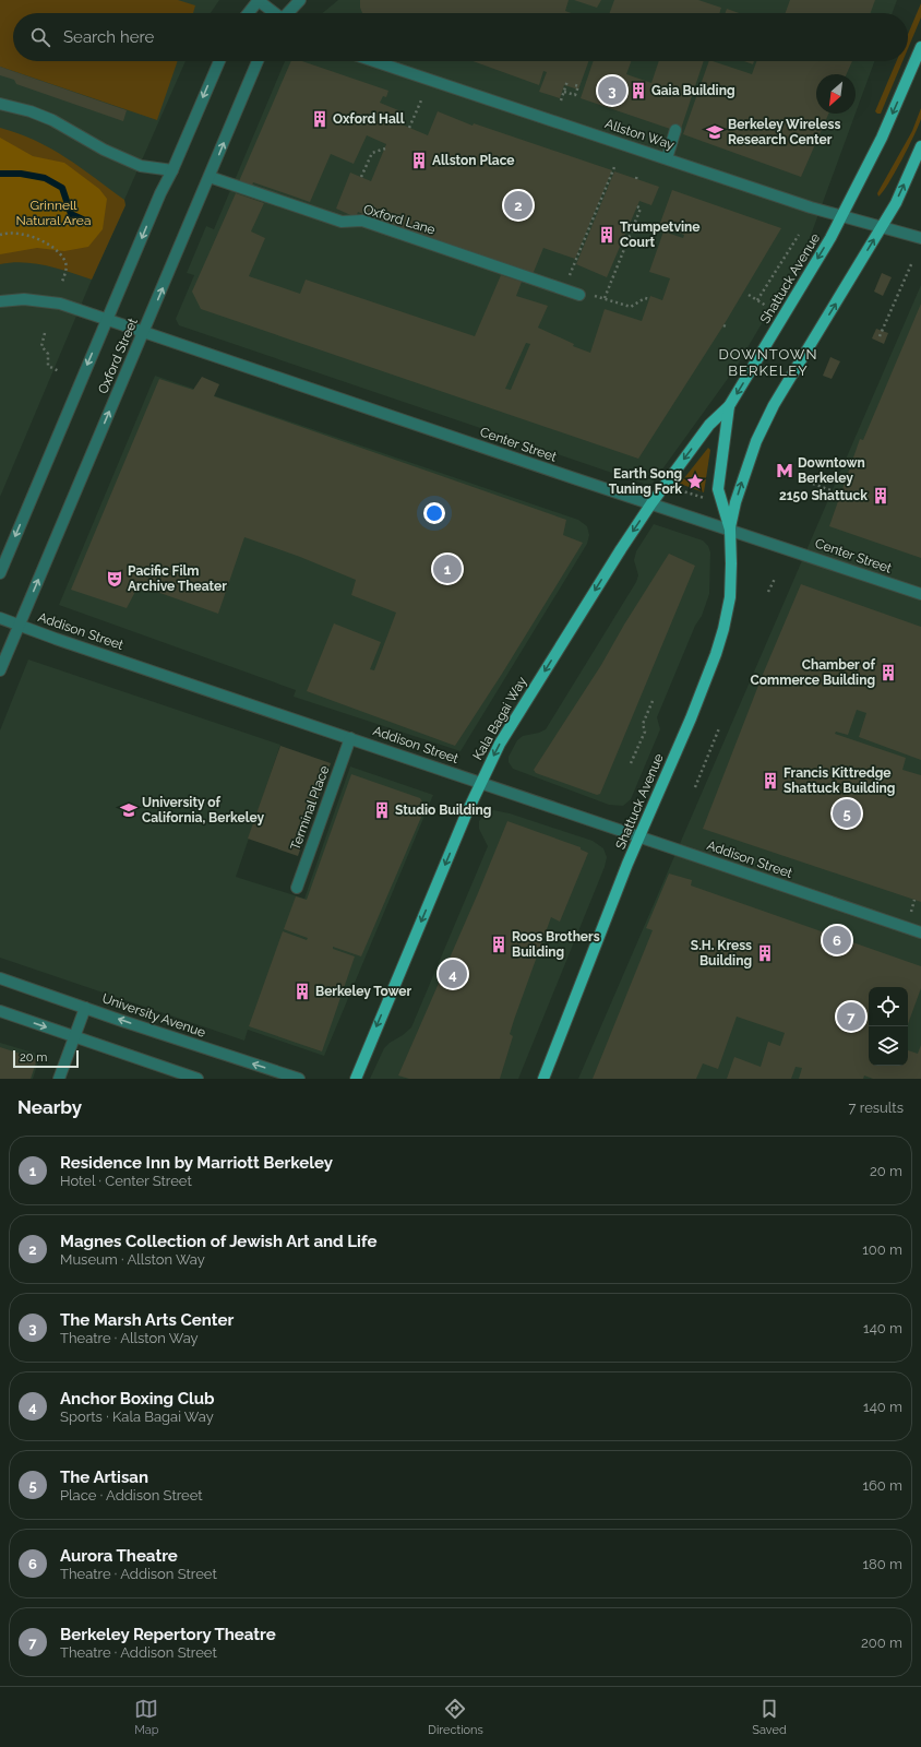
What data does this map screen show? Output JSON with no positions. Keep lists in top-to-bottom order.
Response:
{
  "streets": {
    "main road": ["Shattuck Avenue", "Kala Bagai Way"],
    "street": [
      "Allston Way",
      "Oxford Lane",
      "Oxford Street",
      "Center Street",
      "Addison Street",
      "Terminal Place",
      "University Avenue"
    ]
  },
  "crossings": [
    ["Allston Way", "Shattuck Avenue"],
    ["Oxford Lane", "Oxford Street"],
    ["Shattuck Avenue", "Center Street"],
    ["Shattuck Avenue", "Addison Street"],
    ["Shattuck Avenue", "Kala Bagai Way"],
    ["Oxford Street", "Center Street"],
    ["Oxford Street", "Addison Street"],
    ["Center Street", "Kala Bagai Way"],
    ["Addison Street", "Kala Bagai Way"],
    ["Addison Street", "Terminal Place"]
  ],
  "one_way": ["Kala Bagai Way"],
  "districts": ["DOWNTOWN BERKELEY"],
  "parks": ["Grinnell Natural Area"],
  "places": {
    "building": [
      "Gaia Building",
      "Oxford Hall",
      "Allston Place",
      "Trumpetvine Court",
      "2150 Shattuck",
      "Chamber of Commerce Building",
      "Francis Kittredge Shattuck Building",
      "Studio Building",
      "Roos Brothers Building",
      "S.H. Kress Building",
      "Berkeley Tower"
    ],
    "school or university": ["Berkeley Wireless Research Center", "University of California, Berkeley"],
    "metro station": ["Downtown Berkeley"],
    "place": ["Earth Song Tuning Fork"],
    "theatre": ["Pacific Film Archive Theater"]
  },
  "scale_bar": "20 m",
  "north": "bottom left",
  "page": {
    "search": "Search here",
    "pins": [
      "3",
      "2",
      "1",
      "5",
      "6",
      "4",
      "7"
    ],
    "scale": "20 m",
    "heading": ["Nearby", "7 results"],
    "list": [
      {
        "mark": "1",
        "name": "Residence Inn by Marriott Berkeley",
        "note": "Hotel · Center Street",
        "value": "20 m"
      },
      {
        "mark": "2",
        "name": "Magnes Collection of Jewish Art and Life",
        "note": "Museum · Allston Way",
        "value": "100 m"
      },
      {
        "mark": "3",
        "name": "The Marsh Arts Center",
        "note": "Theatre · Allston Way",
        "value": "140 m"
      },
      {
        "mark": "4",
        "name": "Anchor Boxing Club",
        "note": "Sports · Kala Bagai Way",
        "value": "140 m"
      },
      {
        "mark": "5",
        "name": "The Artisan",
        "note": "Place · Addison Street",
        "value": "160 m"
      },
      {
        "mark": "6",
        "name": "Aurora Theatre",
        "note": "Theatre · Addison Street",
        "value": "180 m"
      },
      {
        "mark": "7",
        "name": "Berkeley Repertory Theatre",
        "note": "Theatre · Addison Street",
        "value": "200 m"
      }
    ],
    "nav": ["Map", "Directions", "Saved"]
  }
}
